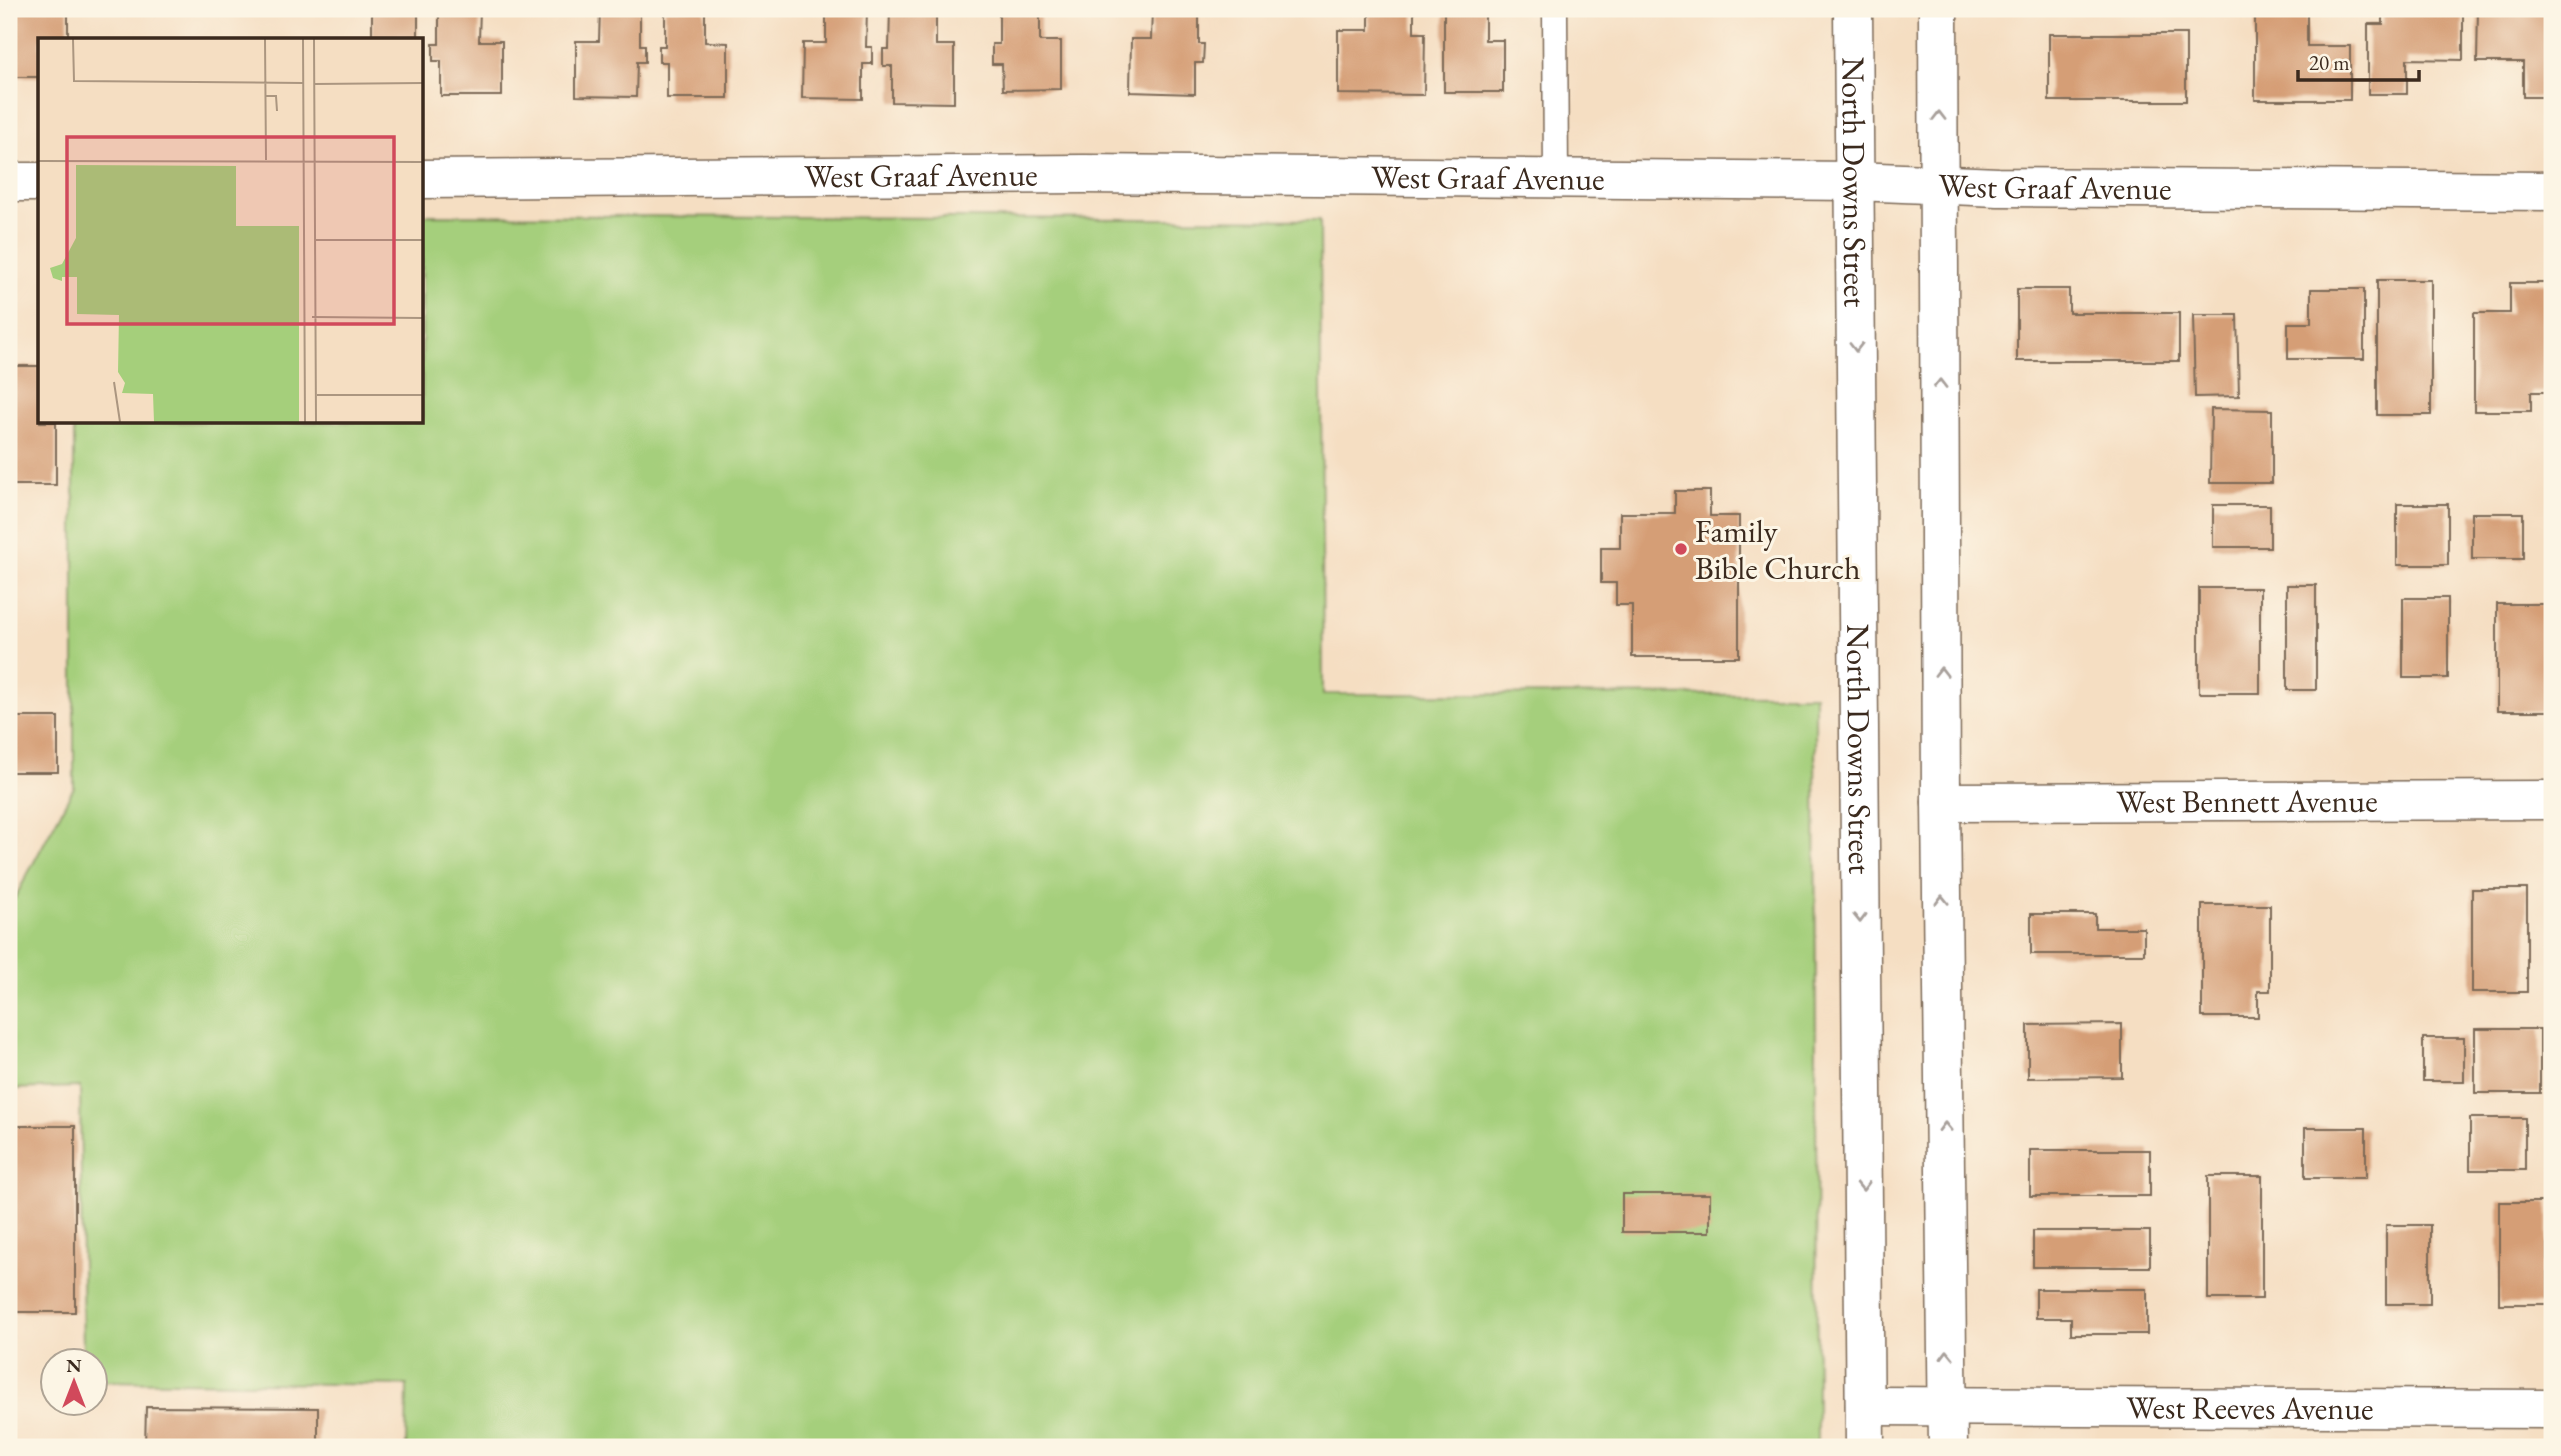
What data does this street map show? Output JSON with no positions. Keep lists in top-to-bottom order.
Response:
{
  "streets": {
    "street": [
      "West Graaf Avenue",
      "North Downs Street",
      "West Bennett Avenue",
      "West Reeves Avenue"
    ]
  },
  "crossings": [
    ["West Graaf Avenue", "North Downs Street"],
    ["North Downs Street", "West Reeves Avenue"]
  ],
  "places": ["Family Bible Church"],
  "scale_bar": "20 m",
  "north": "top"
}
